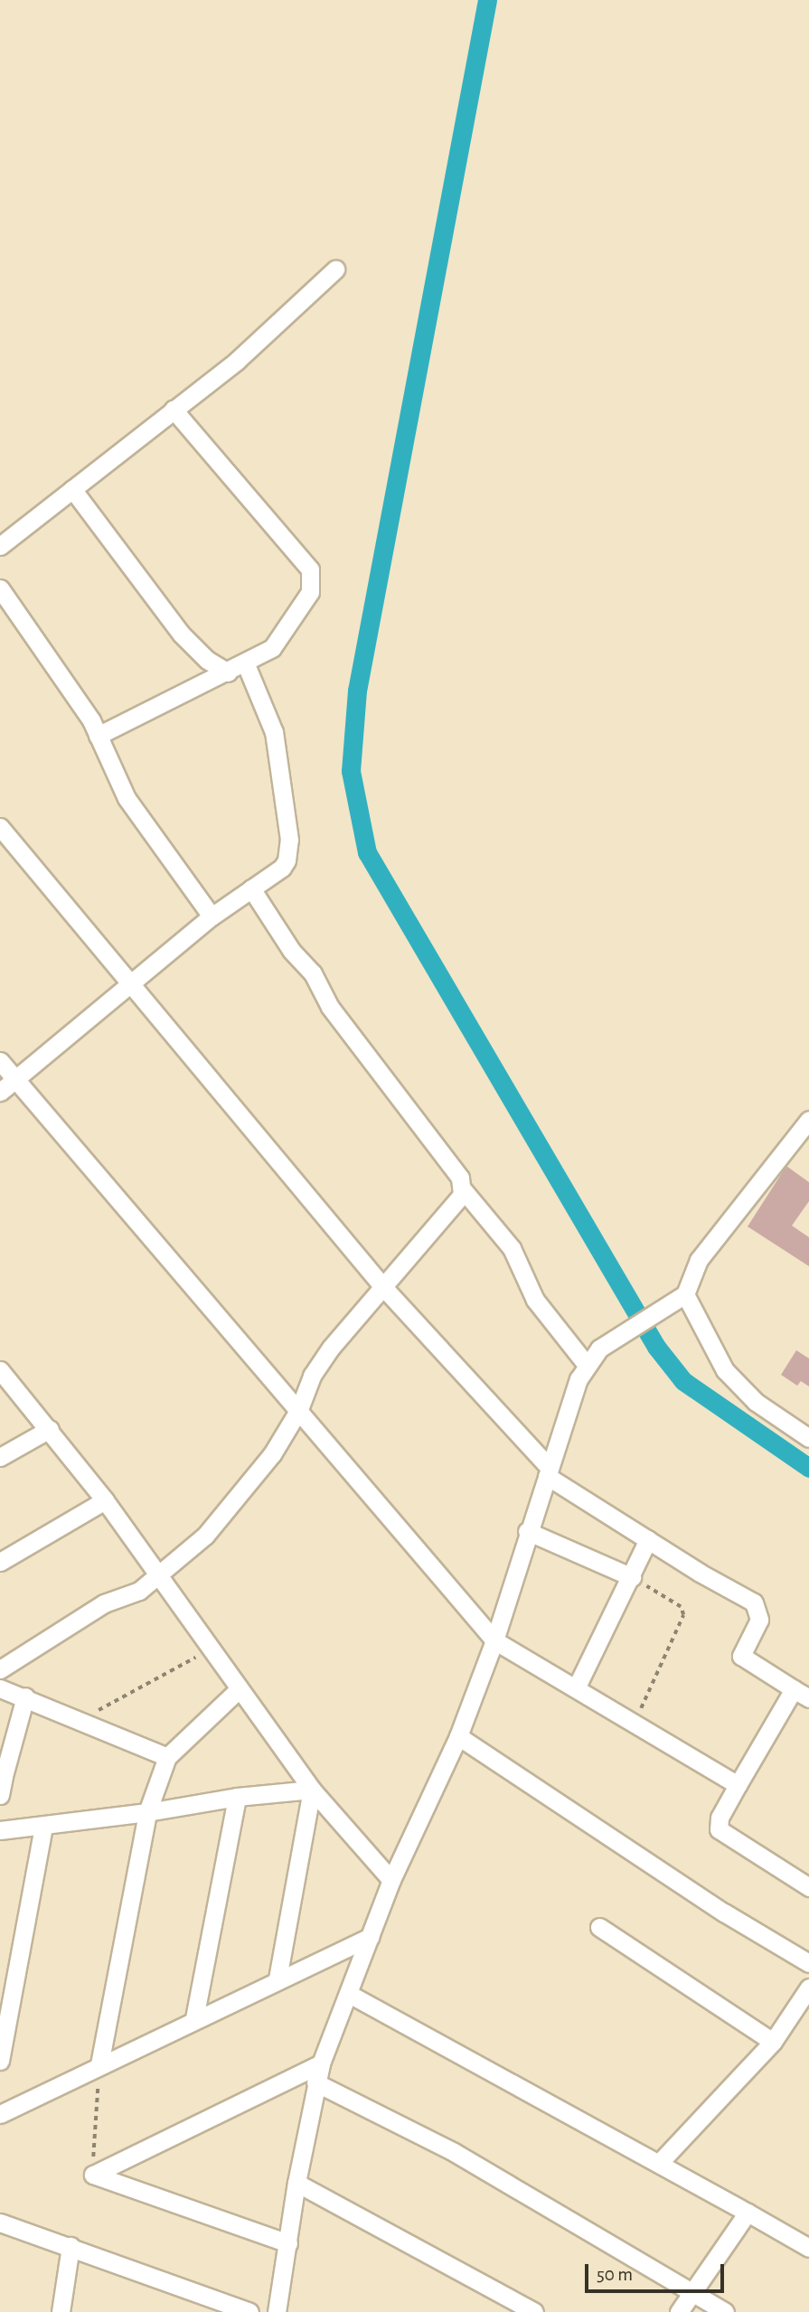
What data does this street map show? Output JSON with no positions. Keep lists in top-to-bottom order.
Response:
{
  "scale_bar": "50 m"
}
